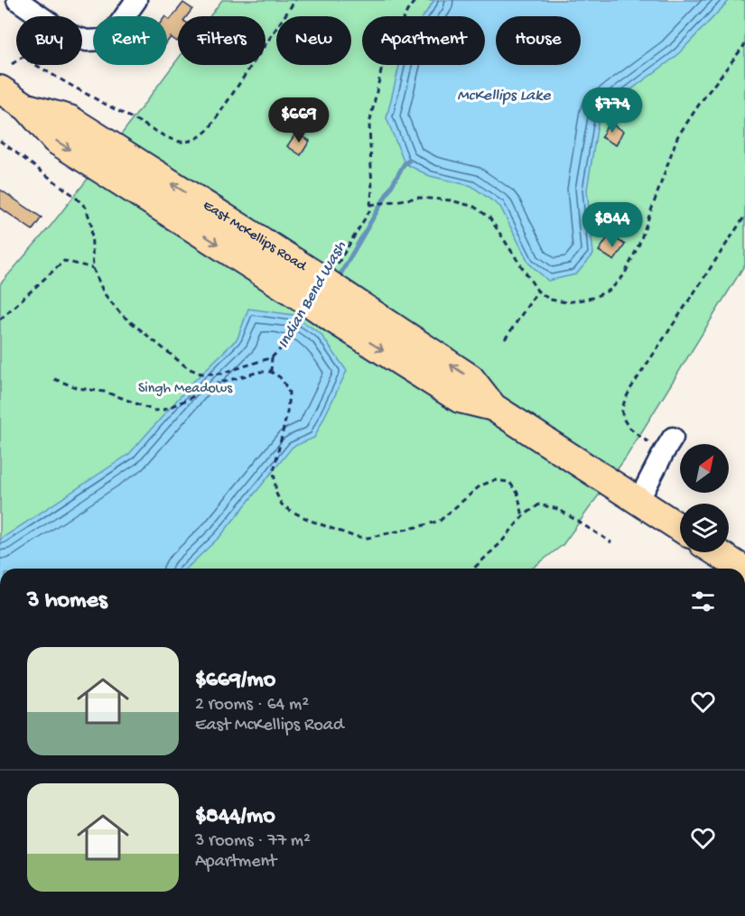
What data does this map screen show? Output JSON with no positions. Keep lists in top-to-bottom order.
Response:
{
  "streets": {
    "main road": ["East McKellips Road"]
  },
  "water": ["McKellips Lake", "Indian Bend Wash"],
  "parks": ["Singh Meadows"],
  "north": "top right",
  "page": {
    "chip": [
      "Buy",
      "Rent",
      "Filters",
      "New",
      "Apartment",
      "House"
    ],
    "price": ["$774", "$669", "$844"],
    "heading": "3 homes",
    "list": [
      {
        "name": "$669/mo",
        "note": "2 rooms · 64 m² · East McKellips Road"
      },
      {
        "name": "$844/mo",
        "note": "3 rooms · 77 m² · Apartment"
      }
    ]
  }
}
